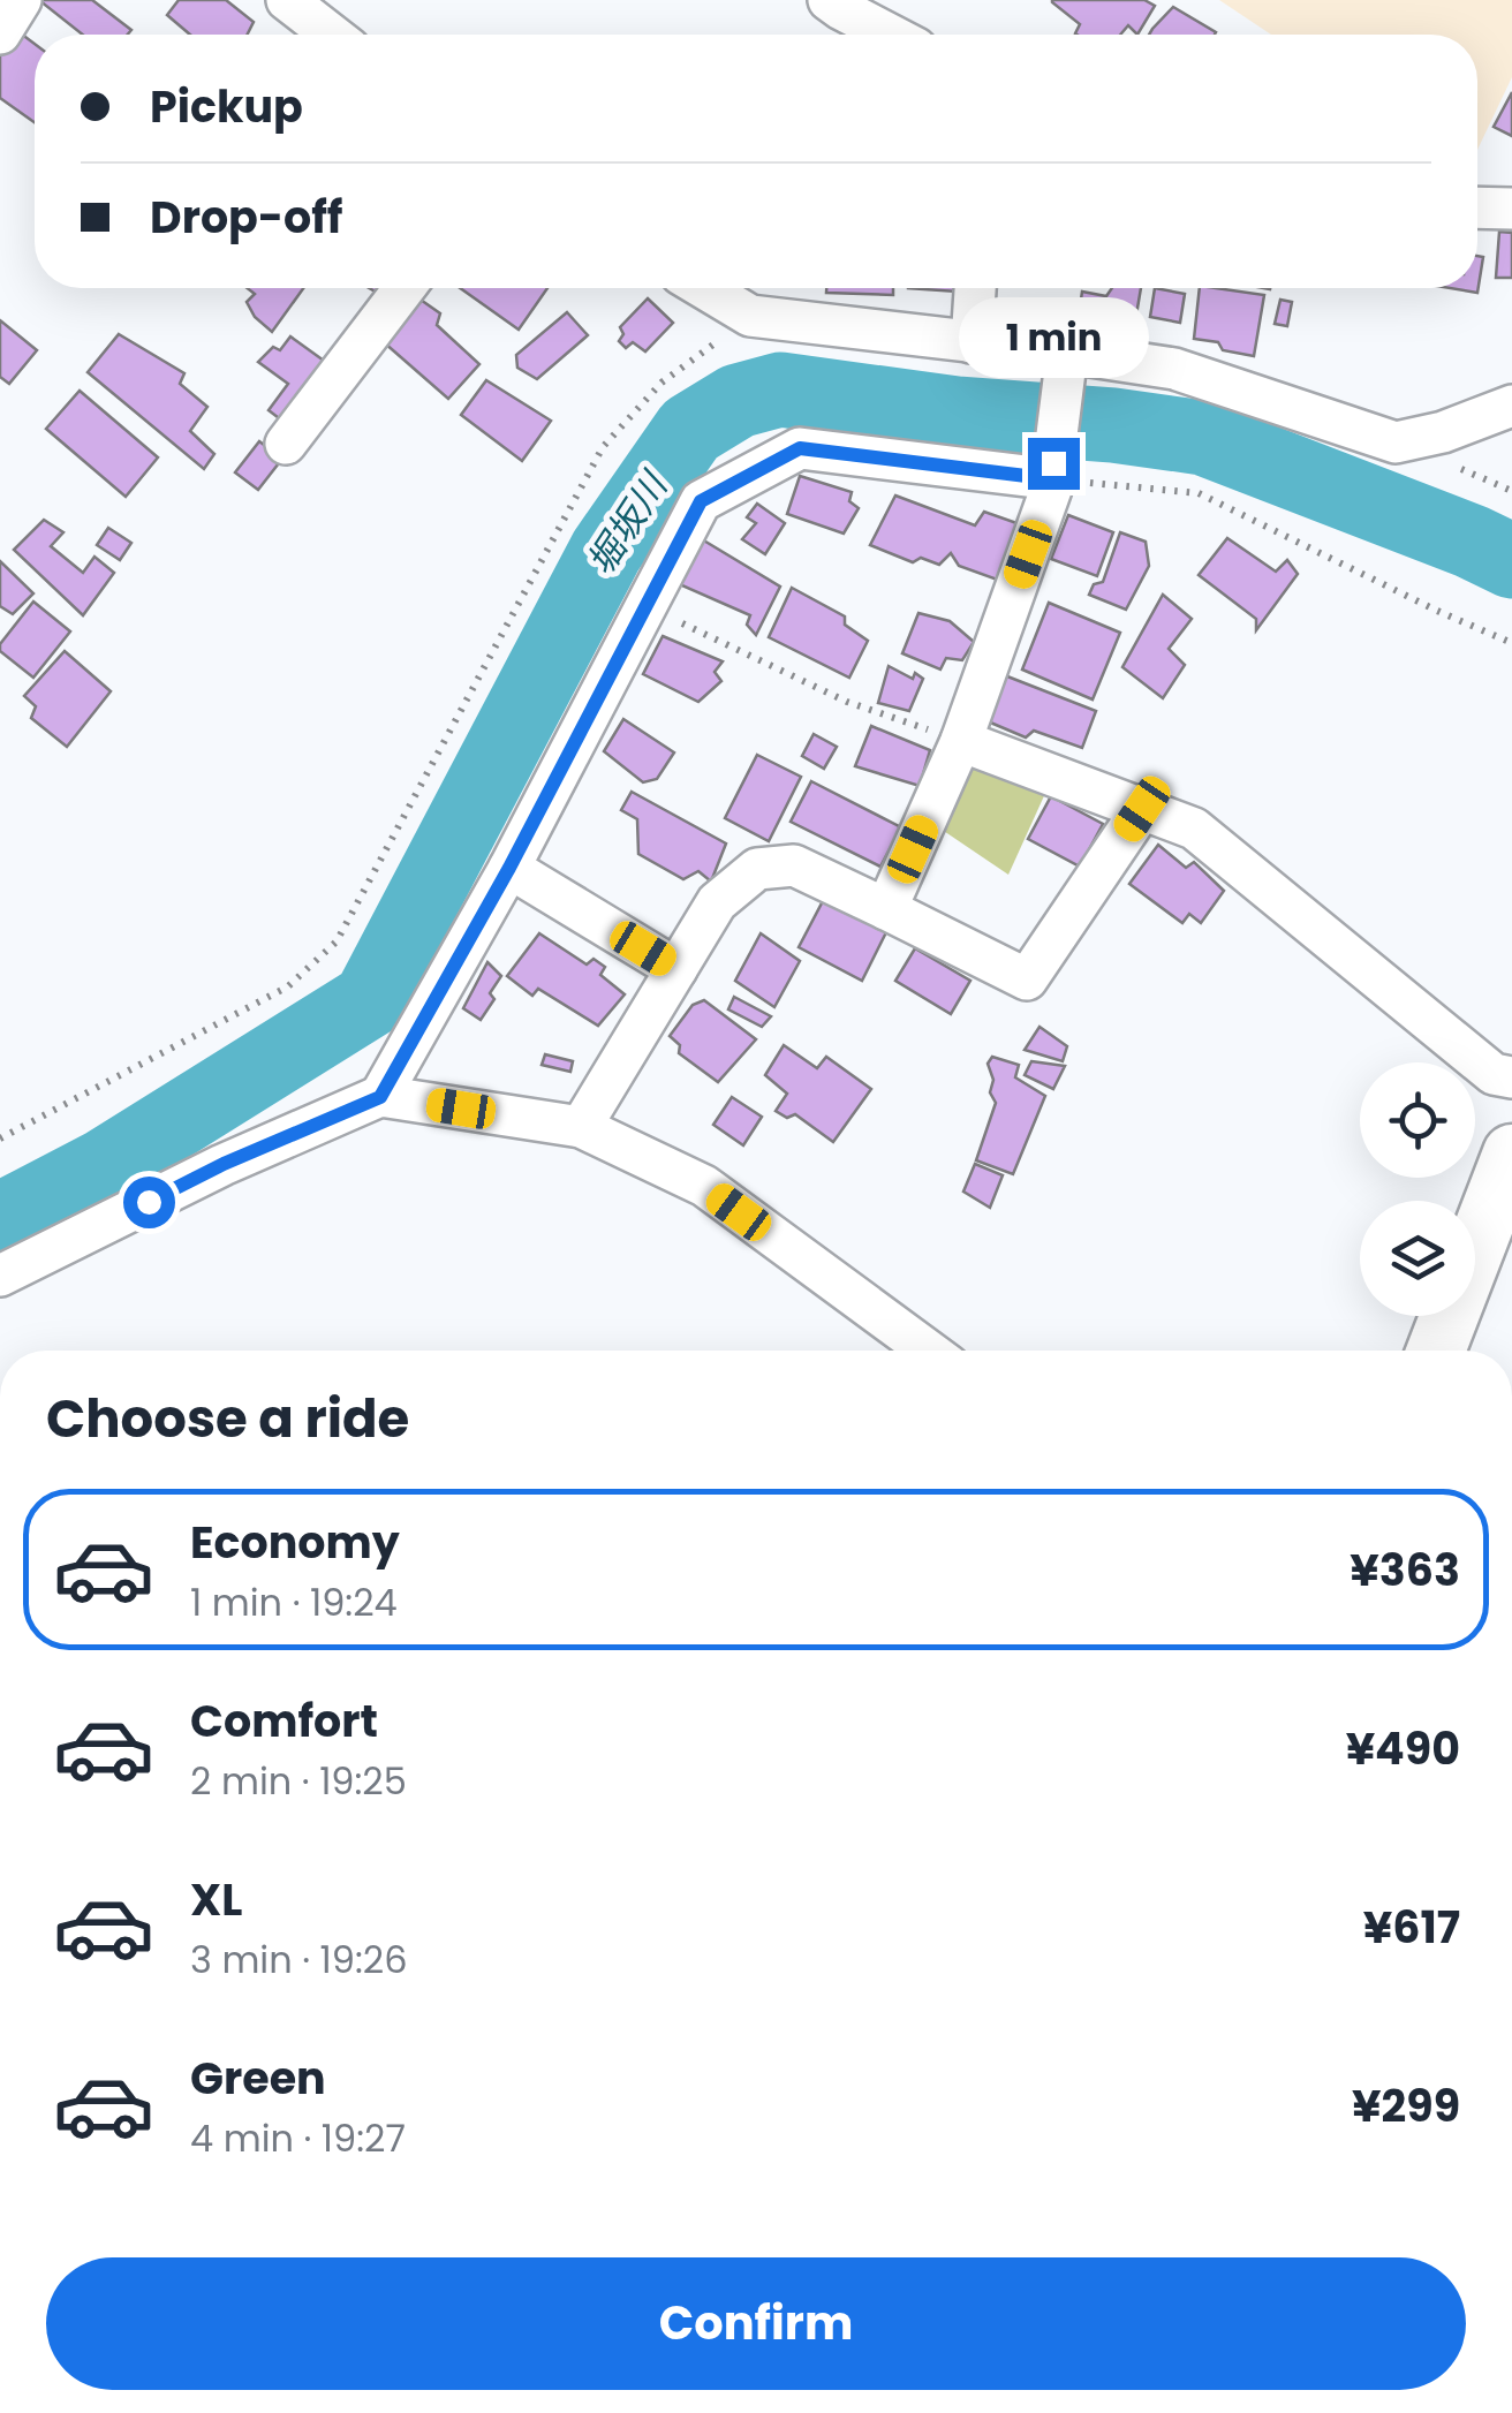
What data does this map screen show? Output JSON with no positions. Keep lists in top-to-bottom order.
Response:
{
  "water": ["堀坂川"],
  "page": {
    "banner": ["Pickup", "Drop-off"],
    "bubble": "1 min",
    "heading": "Choose a ride",
    "list": [
      {
        "name": "Economy",
        "note": "1 min · 19:24",
        "value": "¥363"
      },
      {
        "name": "Comfort",
        "note": "2 min · 19:25",
        "value": "¥490"
      },
      {
        "name": "XL",
        "note": "3 min · 19:26",
        "value": "¥617"
      },
      {
        "name": "Green",
        "note": "4 min · 19:27",
        "value": "¥299"
      }
    ],
    "buttons": "Confirm"
  }
}
